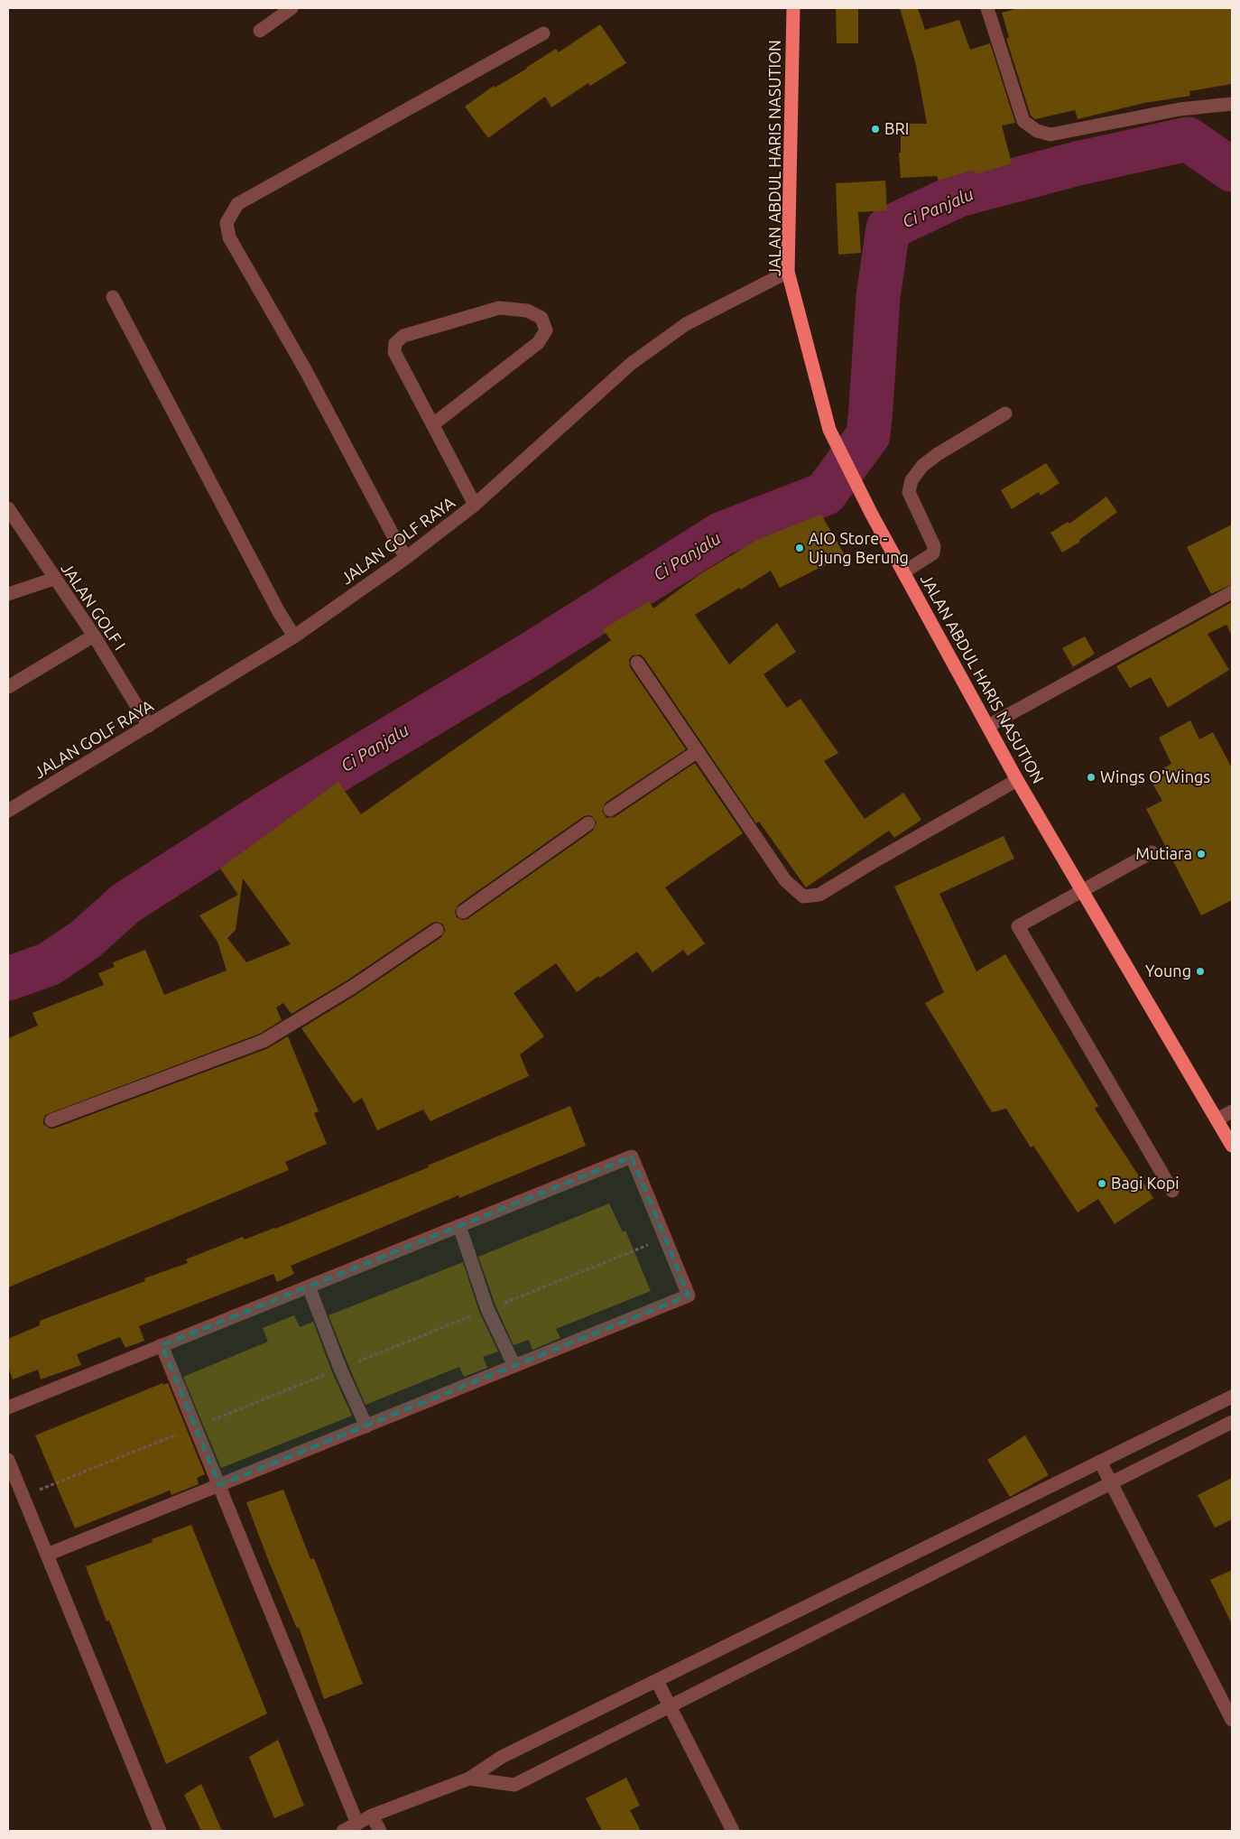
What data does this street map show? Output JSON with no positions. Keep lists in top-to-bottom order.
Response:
{
  "streets": {
    "highway": ["JALAN ABDUL HARIS NASUTION"],
    "street": ["JALAN GOLF RAYA", "JALAN GOLF I"]
  },
  "crossings": [
    ["JALAN ABDUL HARIS NASUTION", "JALAN GOLF RAYA"],
    ["JALAN GOLF RAYA", "JALAN GOLF I"]
  ],
  "water": ["Ci Panjalu"],
  "places": [
    "BRI",
    "AIO Store - Ujung Berung",
    "Wings O'Wings",
    "Mutiara",
    "Young",
    "Bagi Kopi"
  ]
}
